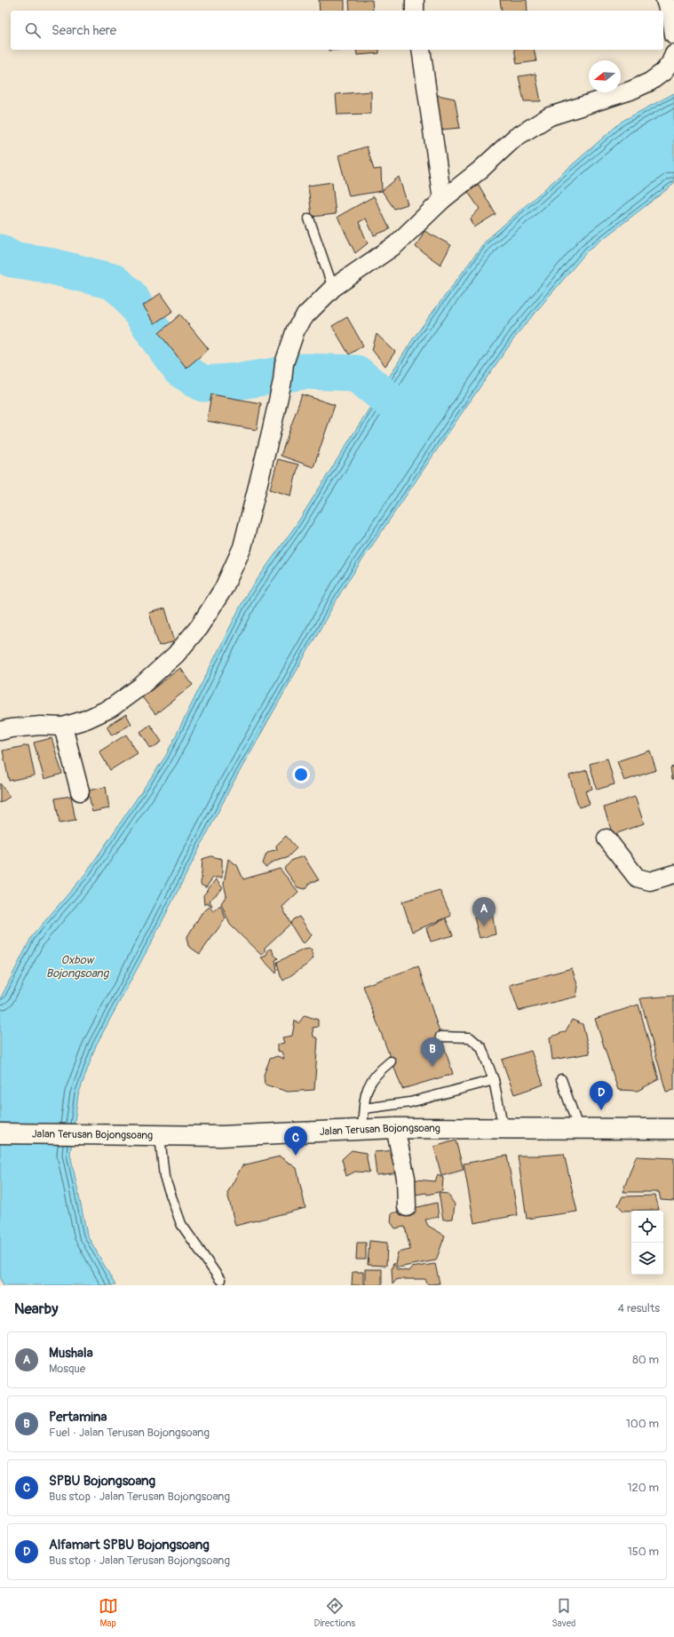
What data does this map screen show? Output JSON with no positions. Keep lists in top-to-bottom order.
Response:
{
  "streets": {
    "main road": ["Jalan Terusan Bojongsoang"]
  },
  "water": ["Oxbow Bojongsoang"],
  "north": "left",
  "page": {
    "search": "Search here",
    "pins": [
      "A",
      "B",
      "D",
      "C"
    ],
    "heading": ["Nearby", "4 results"],
    "list": [
      {
        "mark": "A",
        "name": "Mushala",
        "note": "Mosque",
        "value": "80 m"
      },
      {
        "mark": "B",
        "name": "Pertamina",
        "note": "Fuel · Jalan Terusan Bojongsoang",
        "value": "100 m"
      },
      {
        "mark": "C",
        "name": "SPBU Bojongsoang",
        "note": "Bus stop · Jalan Terusan Bojongsoang",
        "value": "120 m"
      },
      {
        "mark": "D",
        "name": "Alfamart SPBU Bojongsoang",
        "note": "Bus stop · Jalan Terusan Bojongsoang",
        "value": "150 m"
      }
    ],
    "nav": ["Map", "Directions", "Saved"]
  }
}
